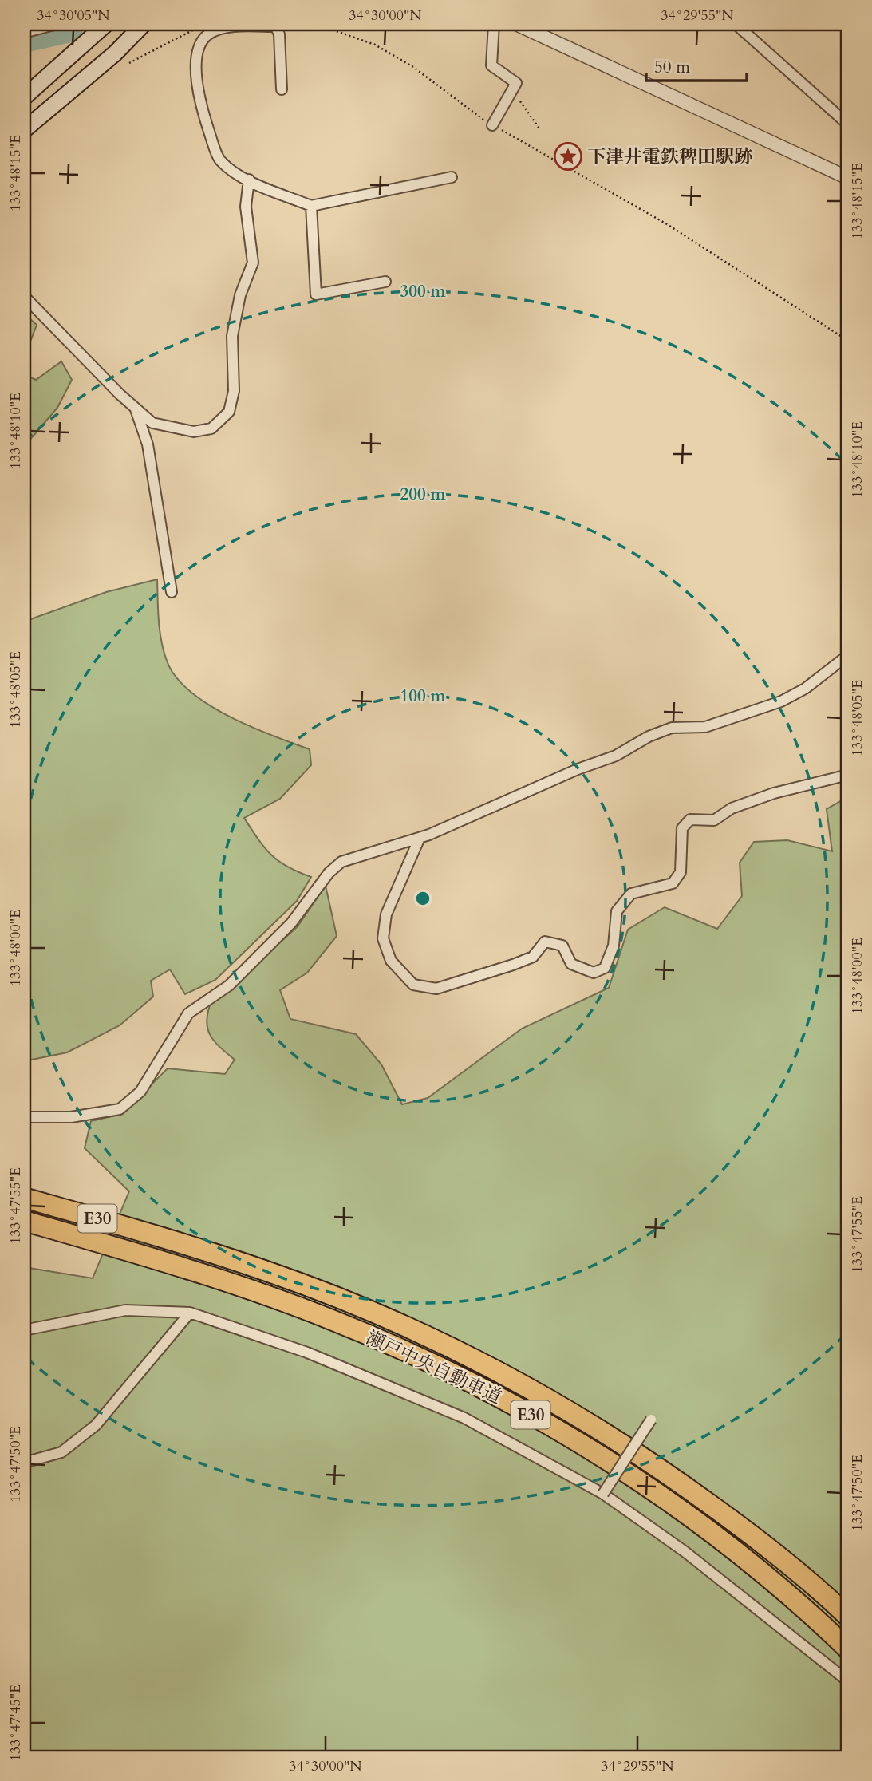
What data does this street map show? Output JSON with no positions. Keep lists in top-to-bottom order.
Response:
{
  "streets": {
    "highway": ["E30", "瀬戸中央自動車道"]
  },
  "places": {
    "place": ["下津井電鉄稗田駅跡"]
  },
  "scale_bar": "50 m",
  "coordinates": [
    "34°30'05\"N",
    "34°30'00\"N",
    "34°29'55\"N",
    "133°48'15\"E",
    "133°48'10\"E",
    "133°48'05\"E",
    "133°48'00\"E",
    "133°47'55\"E",
    "133°47'50\"E",
    "133°47'45\"E"
  ],
  "rings": ["300 m", "200 m", "100 m"]
}
